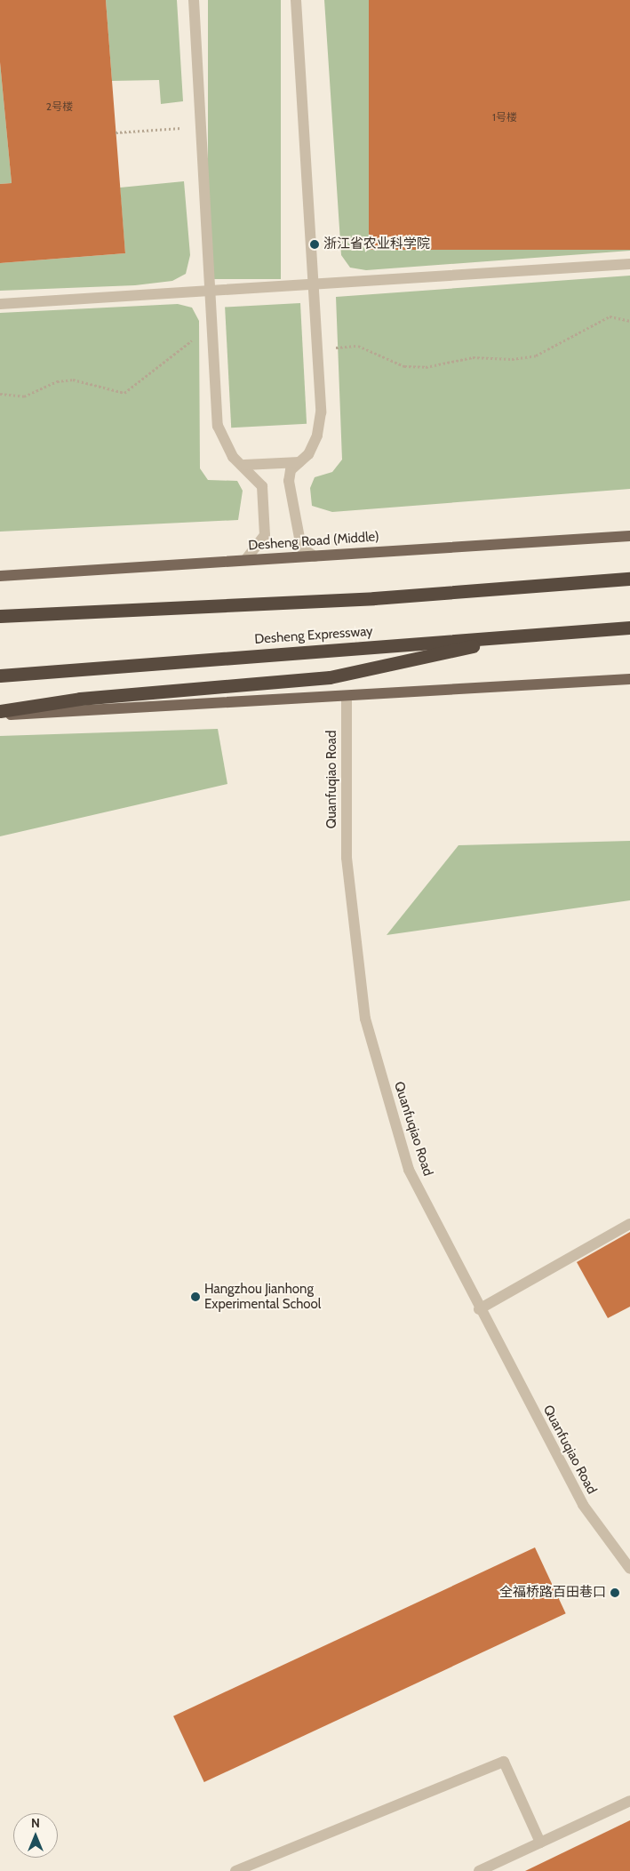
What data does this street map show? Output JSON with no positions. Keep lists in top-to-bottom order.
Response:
{
  "streets": {
    "highway": ["Desheng Expressway"],
    "main road": ["Desheng Road (Middle)"],
    "street": ["Quanfuqiao Road"]
  },
  "places": ["浙江省农业科学院", "Hangzhou Jianhong Experimental School", "全福桥路百田巷口"],
  "house_numbers": ["2号楼", "1号楼"],
  "north": "top"
}
